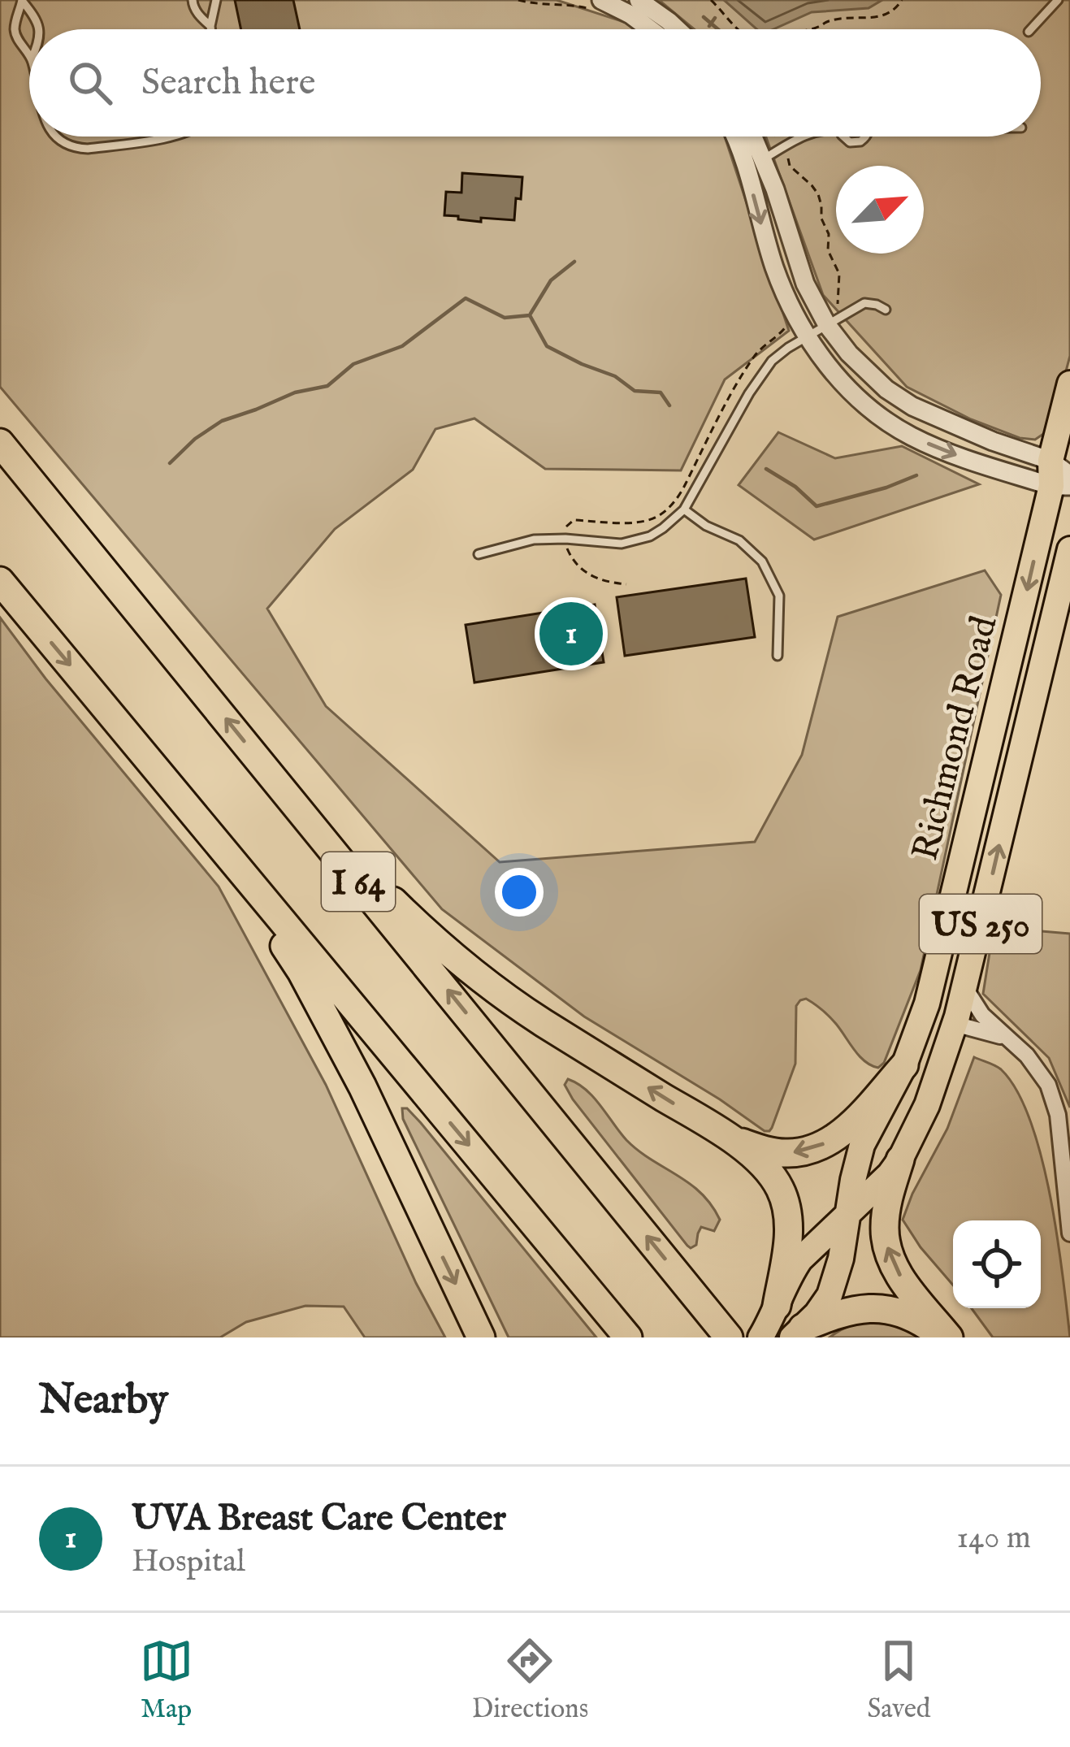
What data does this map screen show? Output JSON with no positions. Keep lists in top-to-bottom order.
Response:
{
  "streets": {
    "highway": ["Richmond Road", "I 64", "US 250"]
  },
  "north": "top right",
  "page": {
    "search": "Search here",
    "pins": "1",
    "heading": "Nearby",
    "list": [
      {
        "mark": "1",
        "name": "UVA Breast Care Center",
        "note": "Hospital",
        "value": "140 m"
      }
    ],
    "nav": ["Map", "Directions", "Saved"]
  }
}
